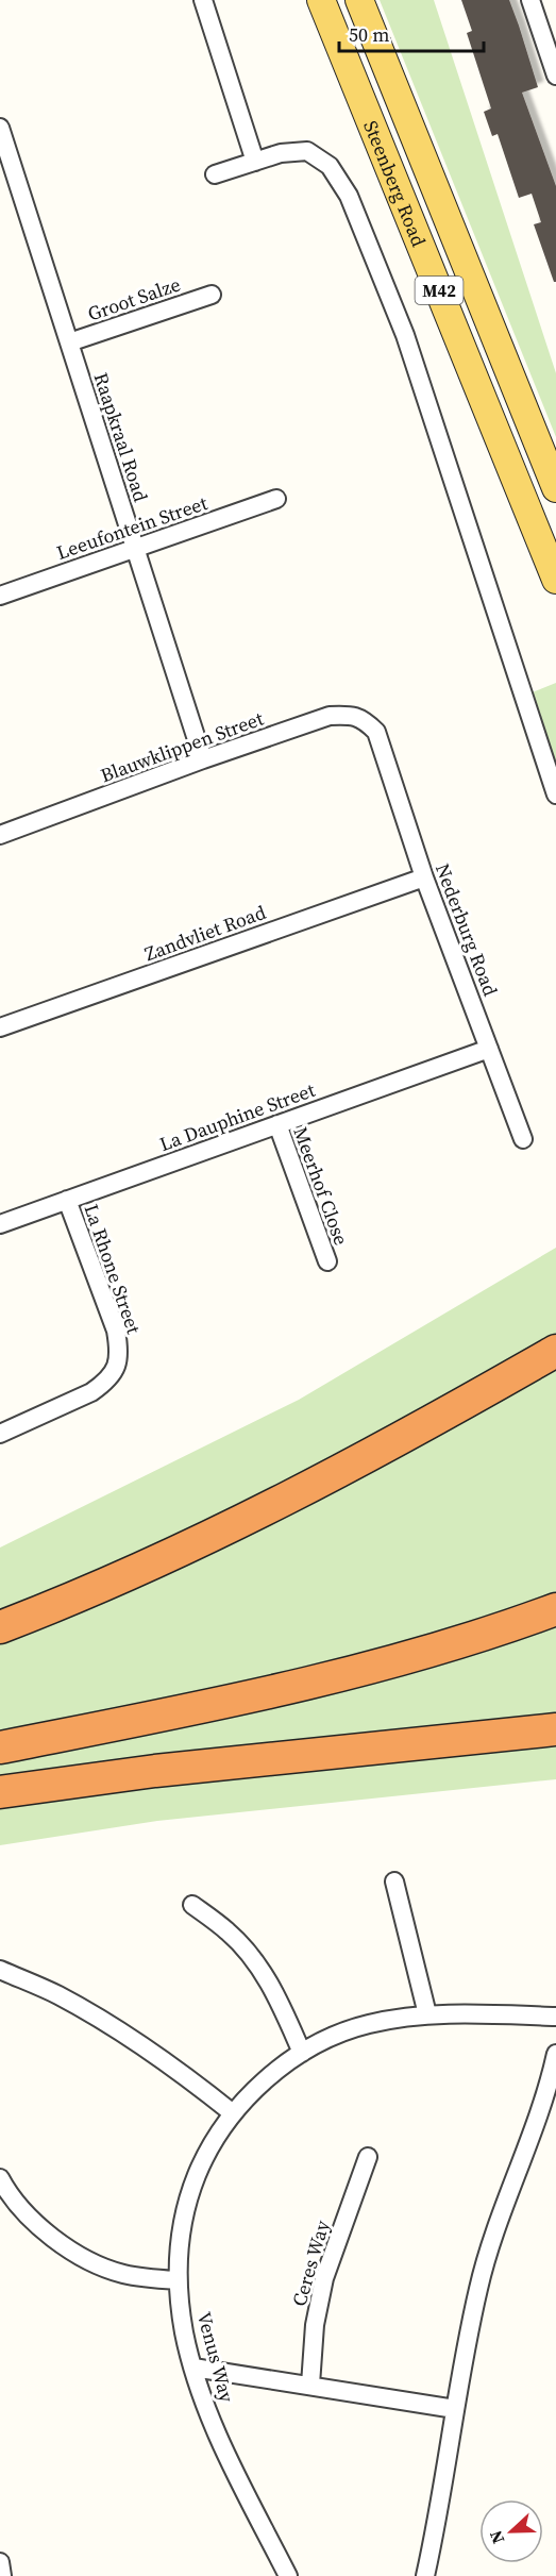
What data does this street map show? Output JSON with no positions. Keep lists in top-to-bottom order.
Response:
{
  "streets": {
    "main road": ["Steenberg Road", "M42"],
    "street": [
      "Groot Salze",
      "Raapkraal Road",
      "Leeufontein Street",
      "Blauwklippen Street",
      "Nederburg Road",
      "Zandvliet Road",
      "La Dauphine Street",
      "Meerhof Close",
      "La Rhone Street",
      "Ceres Way",
      "Venus Way"
    ]
  },
  "crossings": [
    ["Groot Salze", "Raapkraal Road"],
    ["Raapkraal Road", "Leeufontein Street"],
    ["Raapkraal Road", "Blauwklippen Street"],
    ["Blauwklippen Street", "Nederburg Road"],
    ["Nederburg Road", "Zandvliet Road"],
    ["Nederburg Road", "La Dauphine Street"],
    ["La Dauphine Street", "Meerhof Close"],
    ["La Dauphine Street", "La Rhone Street"]
  ],
  "scale_bar": "50 m",
  "north": "left"
}
